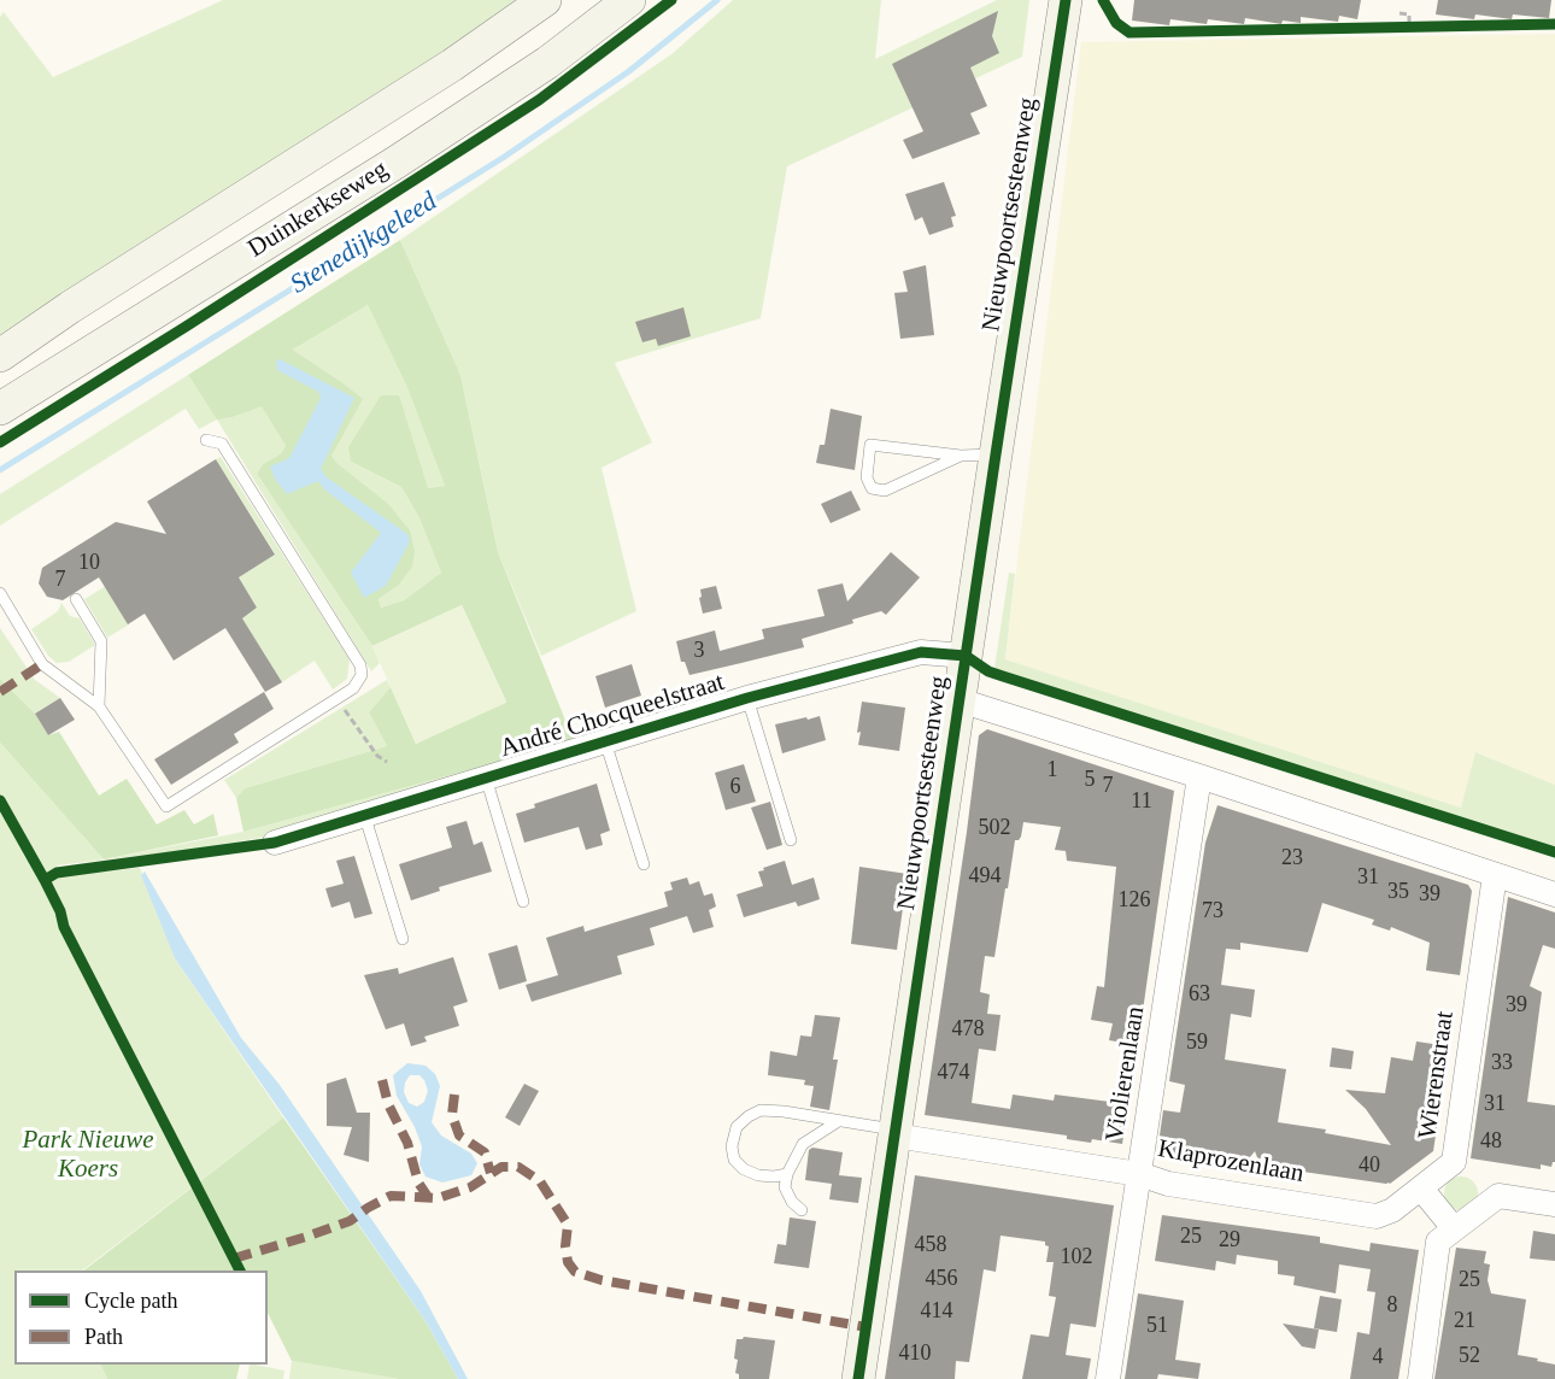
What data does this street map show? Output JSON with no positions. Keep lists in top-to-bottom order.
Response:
{
  "streets": {
    "main road": ["Duinkerkseweg", "Nieuwpoortsesteenweg"],
    "street": [
      "André Chocqueelstraat",
      "Violierenlaan",
      "Wierenstraat",
      "Klaprozenlaan"
    ]
  },
  "crossings": [
    ["Nieuwpoortsesteenweg", "André Chocqueelstraat"],
    ["Nieuwpoortsesteenweg", "Klaprozenlaan"],
    ["Violierenlaan", "Klaprozenlaan"],
    ["Wierenstraat", "Klaprozenlaan"]
  ],
  "water": ["Stenedijkgeleed"],
  "parks": ["Park Nieuwe Koers"],
  "house_numbers": [
    "10",
    "7",
    "3",
    "1",
    "5",
    "7",
    "6",
    "11",
    "502",
    "23",
    "494",
    "31",
    "35",
    "39",
    "126",
    "73",
    "63",
    "39",
    "478",
    "59",
    "33",
    "474",
    "31",
    "48",
    "40",
    "25",
    "29",
    "458",
    "102",
    "456",
    "25",
    "8",
    "414",
    "21",
    "51",
    "410",
    "52",
    "4"
  ],
  "legend": ["Cycle path", "Path"]
}
